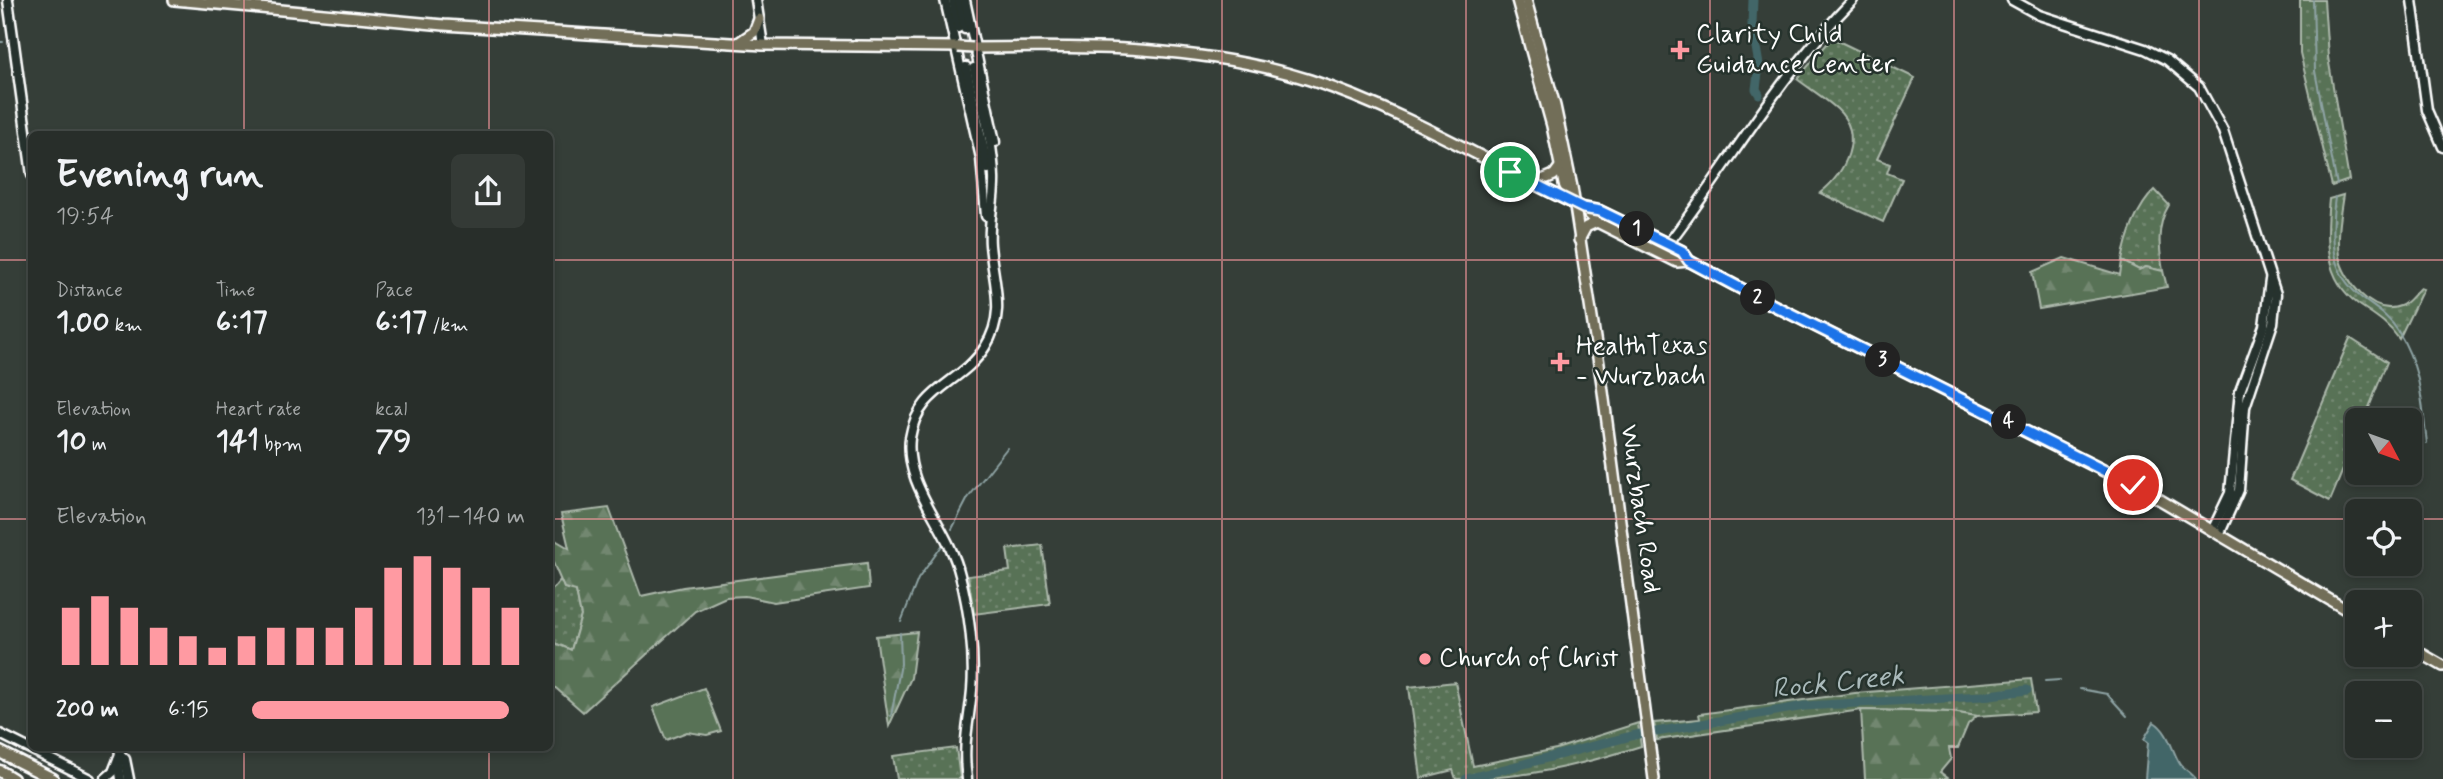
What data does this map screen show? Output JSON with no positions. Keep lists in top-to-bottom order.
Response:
{
  "streets": {
    "main road": ["Wurzbach Road"]
  },
  "water": ["Rock Creek"],
  "places": {
    "health": ["Clarity Child Guidance Center", "HealthTexas - Wurzbach"],
    "other": ["Church of Christ"]
  },
  "north": "bottom right",
  "page": {
    "heading": ["Evening run", "19:54"],
    "pins": [
      "1",
      "2",
      "3",
      "4"
    ],
    "stats": [
      ["Distance", "1.00 km"],
      ["Time", "6:17"],
      ["Pace", "6:17 /km"],
      ["Elevation", "10 m"],
      ["Heart rate", "141 bpm"],
      ["kcal", "79"]
    ],
    "map_buttons": ["+", "−"],
    "chart": ["Elevation", "131–140 m"],
    "list": [
      {
        "name": "200 m",
        "note": "6:15"
      }
    ]
  }
}
